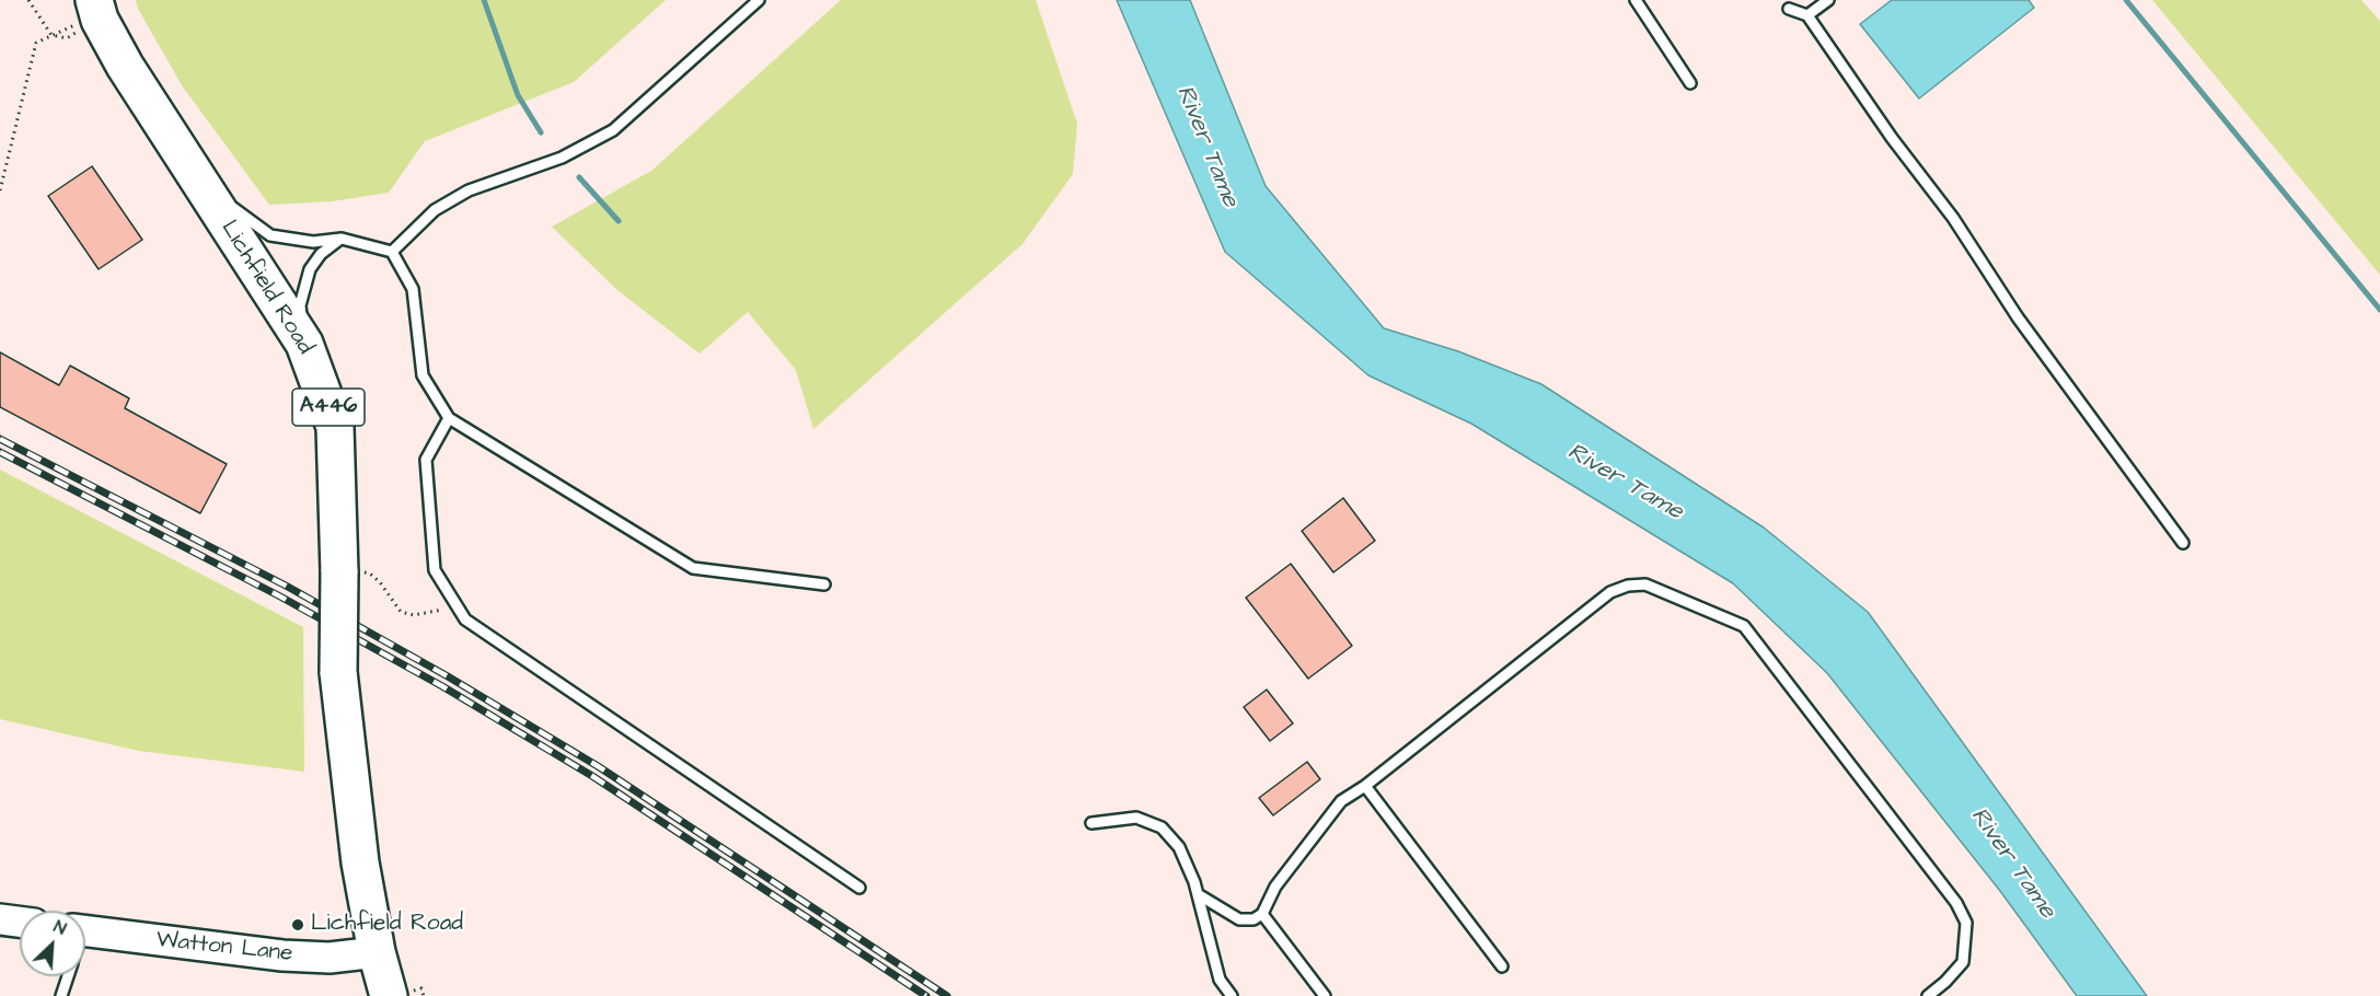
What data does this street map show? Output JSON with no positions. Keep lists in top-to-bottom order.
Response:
{
  "streets": {
    "highway": ["Lichfield Road", "A446"],
    "main road": ["Watton Lane"]
  },
  "crossings": [
    ["Lichfield Road", "Watton Lane"]
  ],
  "water": ["River Tame"],
  "places": ["Lichfield Road"],
  "north": "top right"
}
